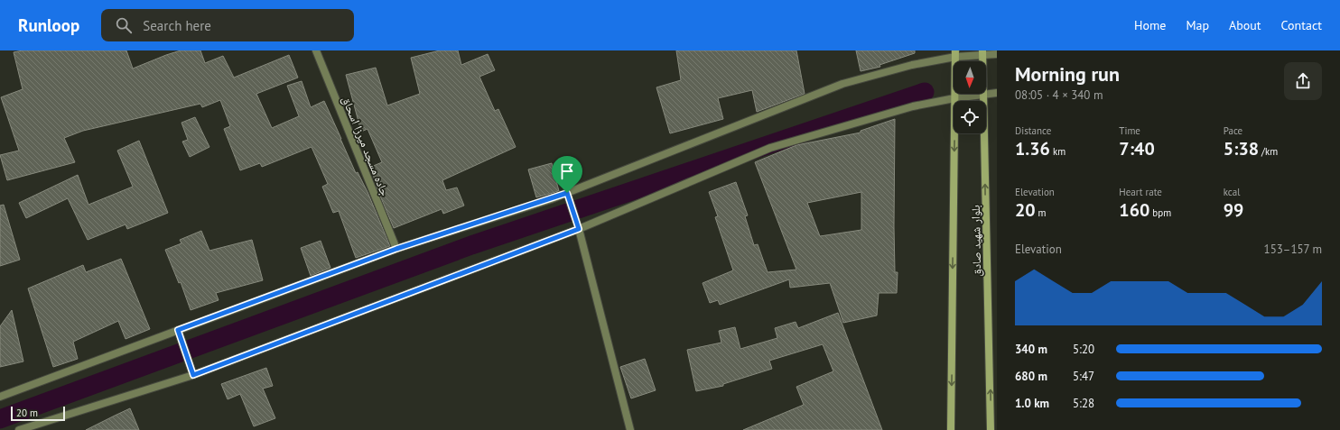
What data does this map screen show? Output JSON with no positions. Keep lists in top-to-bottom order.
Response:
{
  "streets": {
    "main road": ["بلوار شهید صادق"],
    "street": ["جاده مسجد ميرزا اسحاق"]
  },
  "scale_bar": "20 m",
  "north": "bottom",
  "page": {
    "header": "Runloop",
    "search": "Search here",
    "nav": [
      "Home",
      "Map",
      "About",
      "Contact"
    ],
    "heading": ["Morning run", "08:05 · 4 × 340 m"],
    "stats": [
      ["Distance", "1.36 km"],
      ["Time", "7:40"],
      ["Pace", "5:38 /km"],
      ["Elevation", "20 m"],
      ["Heart rate", "160 bpm"],
      ["kcal", "99"]
    ],
    "chart": ["Elevation", "153–157 m"],
    "list": [
      {
        "name": "340 m",
        "note": "5:20"
      },
      {
        "name": "680 m",
        "note": "5:47"
      },
      {
        "name": "1.0 km",
        "note": "5:28"
      }
    ],
    "scale": "20 m"
  }
}
